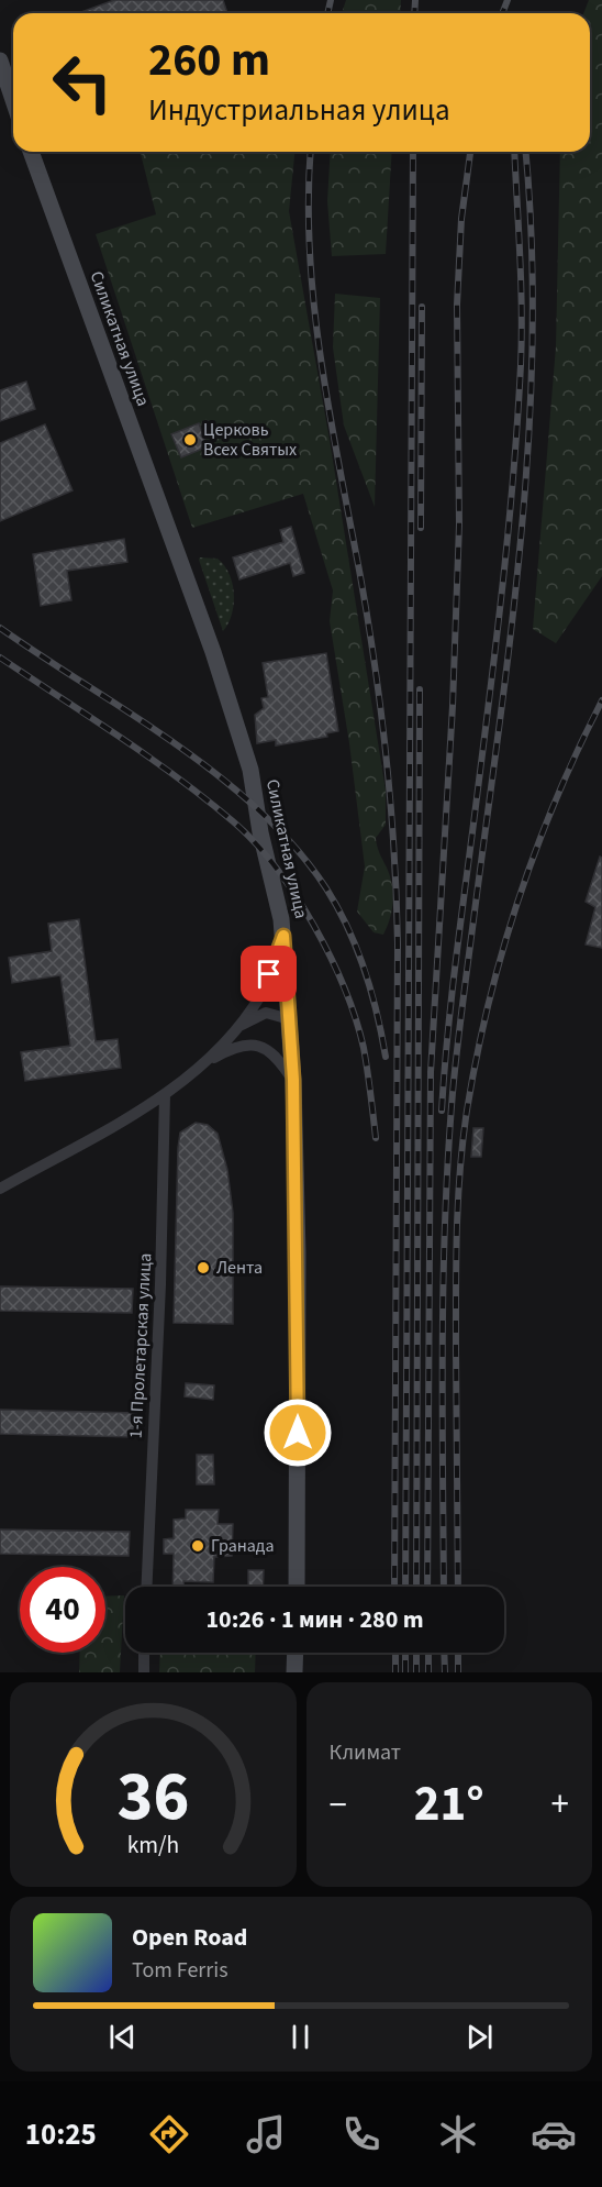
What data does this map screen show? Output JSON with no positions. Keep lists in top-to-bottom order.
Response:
{
  "streets": {
    "street": ["Силикатная улица", "1-я Пролетарская улица"]
  },
  "places": ["Церковь Всех Святых", "Лента", "Гранада"],
  "page": {
    "turn": ["260 m", "Индустриальная улица"],
    "limit": "40",
    "trip": "10:26 · 1 мин · 280 m",
    "tile": "Климат",
    "heat": ["−", "21°", "+"],
    "song": ["Open Road", "Tom Ferris"],
    "tabs": "10:25",
    "gauge": ["36", "km/h"]
  }
}
